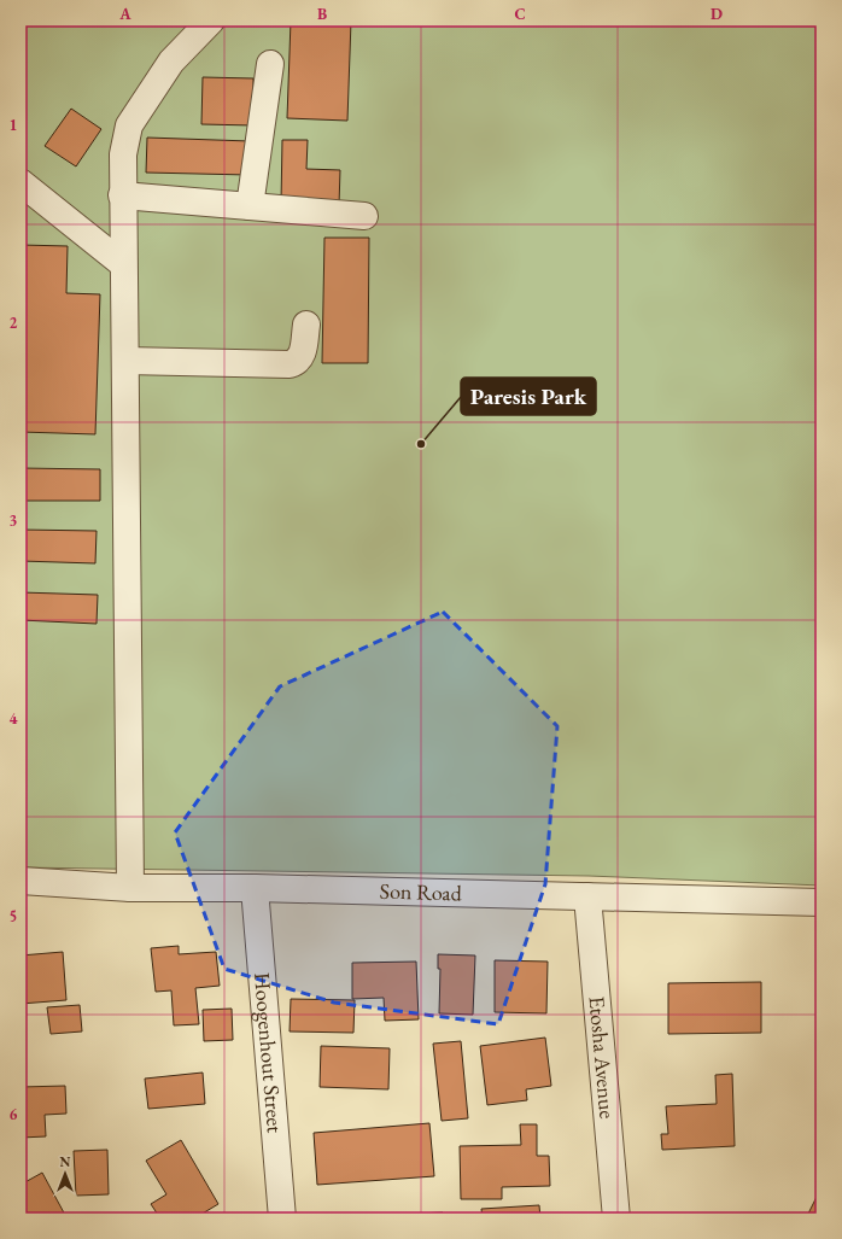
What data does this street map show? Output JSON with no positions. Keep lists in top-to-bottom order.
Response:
{
  "streets": {
    "street": ["Son Road", "Hoogenhout Street", "Etosha Avenue"]
  },
  "crossings": [
    ["Son Road", "Hoogenhout Street"],
    ["Son Road", "Etosha Avenue"]
  ],
  "places": ["Paresis Park"],
  "north": "top",
  "grid": {
    "columns": [
      "A",
      "B",
      "C",
      "D"
    ],
    "rows": [
      "1",
      "2",
      "3",
      "4",
      "5",
      "6"
    ]
  }
}
